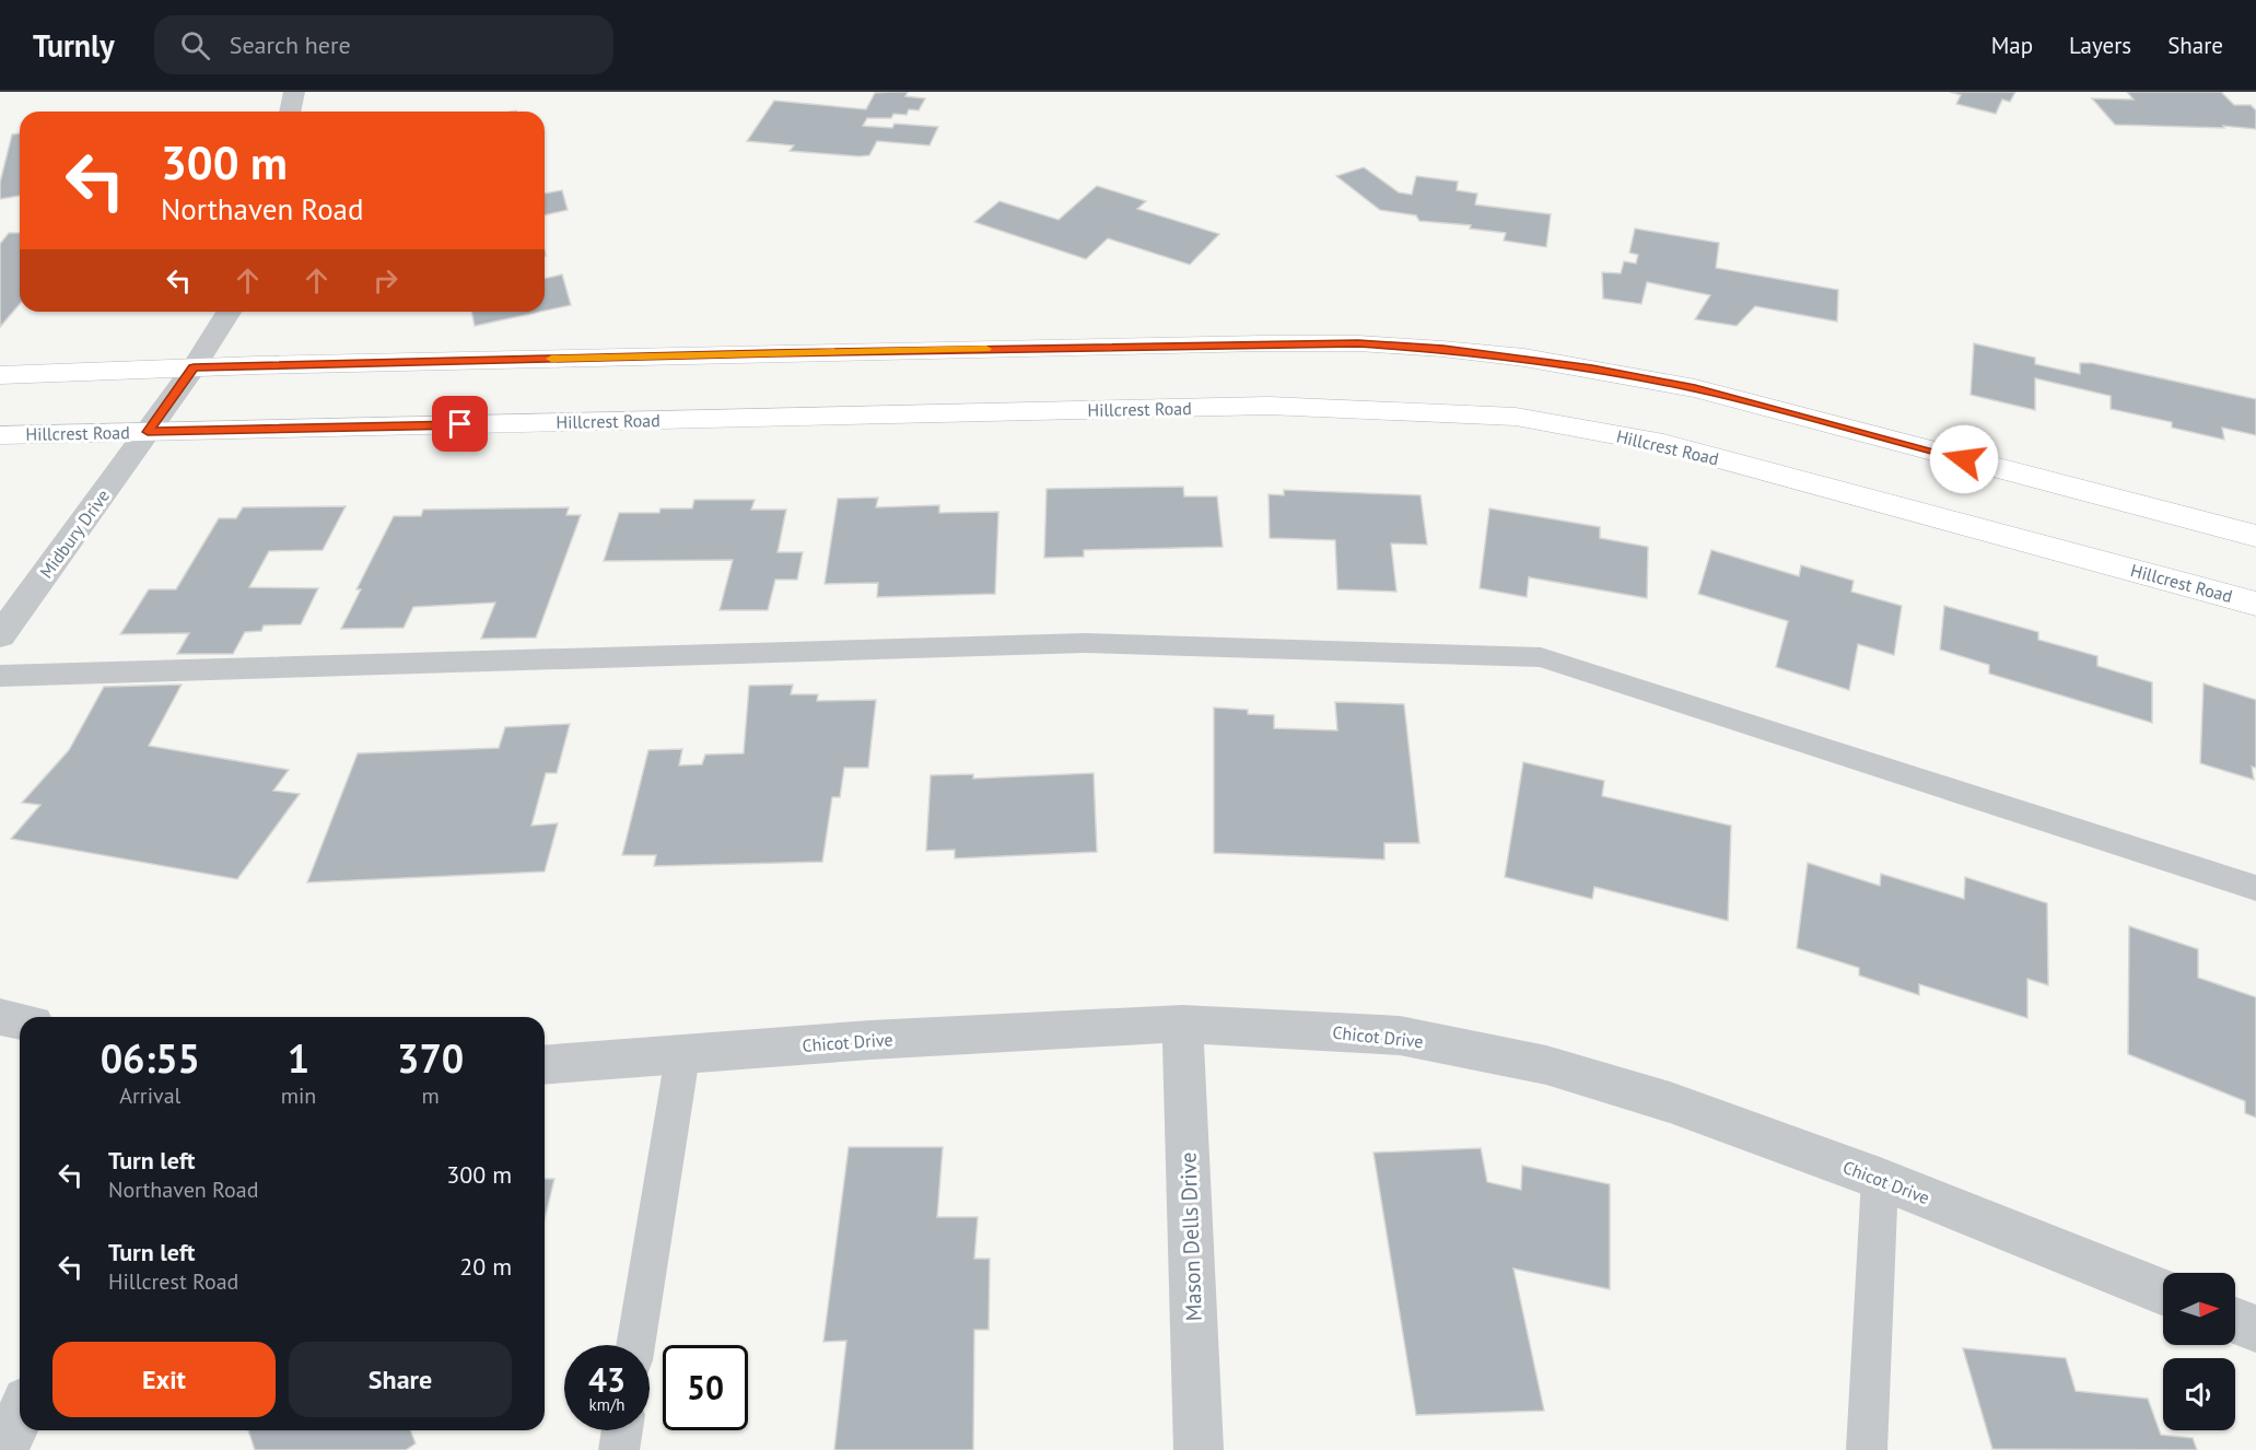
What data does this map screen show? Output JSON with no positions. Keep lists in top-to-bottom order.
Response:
{
  "streets": {
    "main road": ["Hillcrest Road"],
    "street": ["Midbury Drive", "Chicot Drive", "Mason Dells Drive"]
  },
  "crossings": [
    ["Hillcrest Road", "Midbury Drive"],
    ["Chicot Drive", "Mason Dells Drive"]
  ],
  "north": "right",
  "page": {
    "header": "Turnly",
    "search": "Search here",
    "nav": ["Map", "Layers", "Share"],
    "turn": ["300 m", "Northaven Road"],
    "eta": [
      "06:55",
      "Arrival",
      "1",
      "min",
      "370",
      "m"
    ],
    "list": [
      {
        "name": "Turn left",
        "note": "Northaven Road",
        "value": "300 m"
      },
      {
        "name": "Turn left",
        "note": "Hillcrest Road",
        "value": "20 m"
      }
    ],
    "buttons": ["Exit", "Share"],
    "speed": "43 km/h",
    "limit": "50"
  }
}
